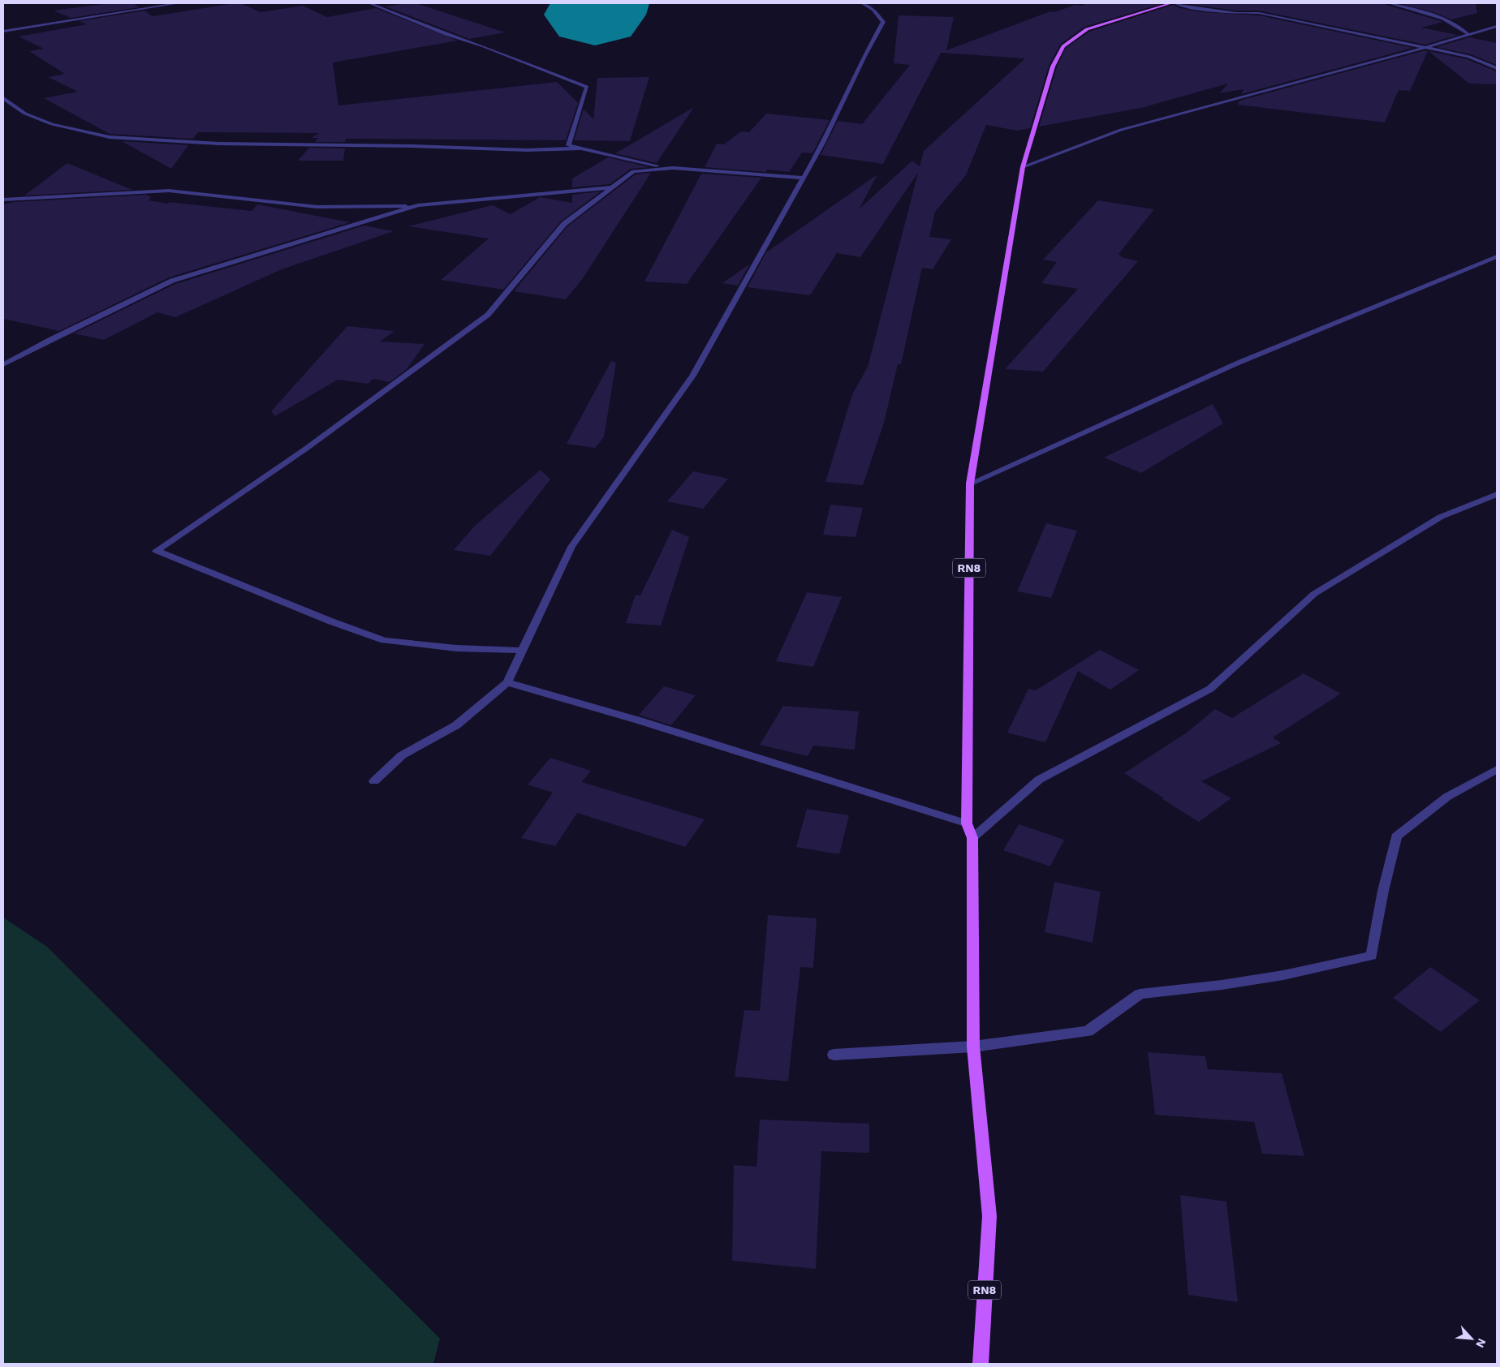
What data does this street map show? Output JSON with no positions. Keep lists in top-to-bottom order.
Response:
{
  "streets": {
    "main road": ["RN8"]
  },
  "north": "bottom right"
}
